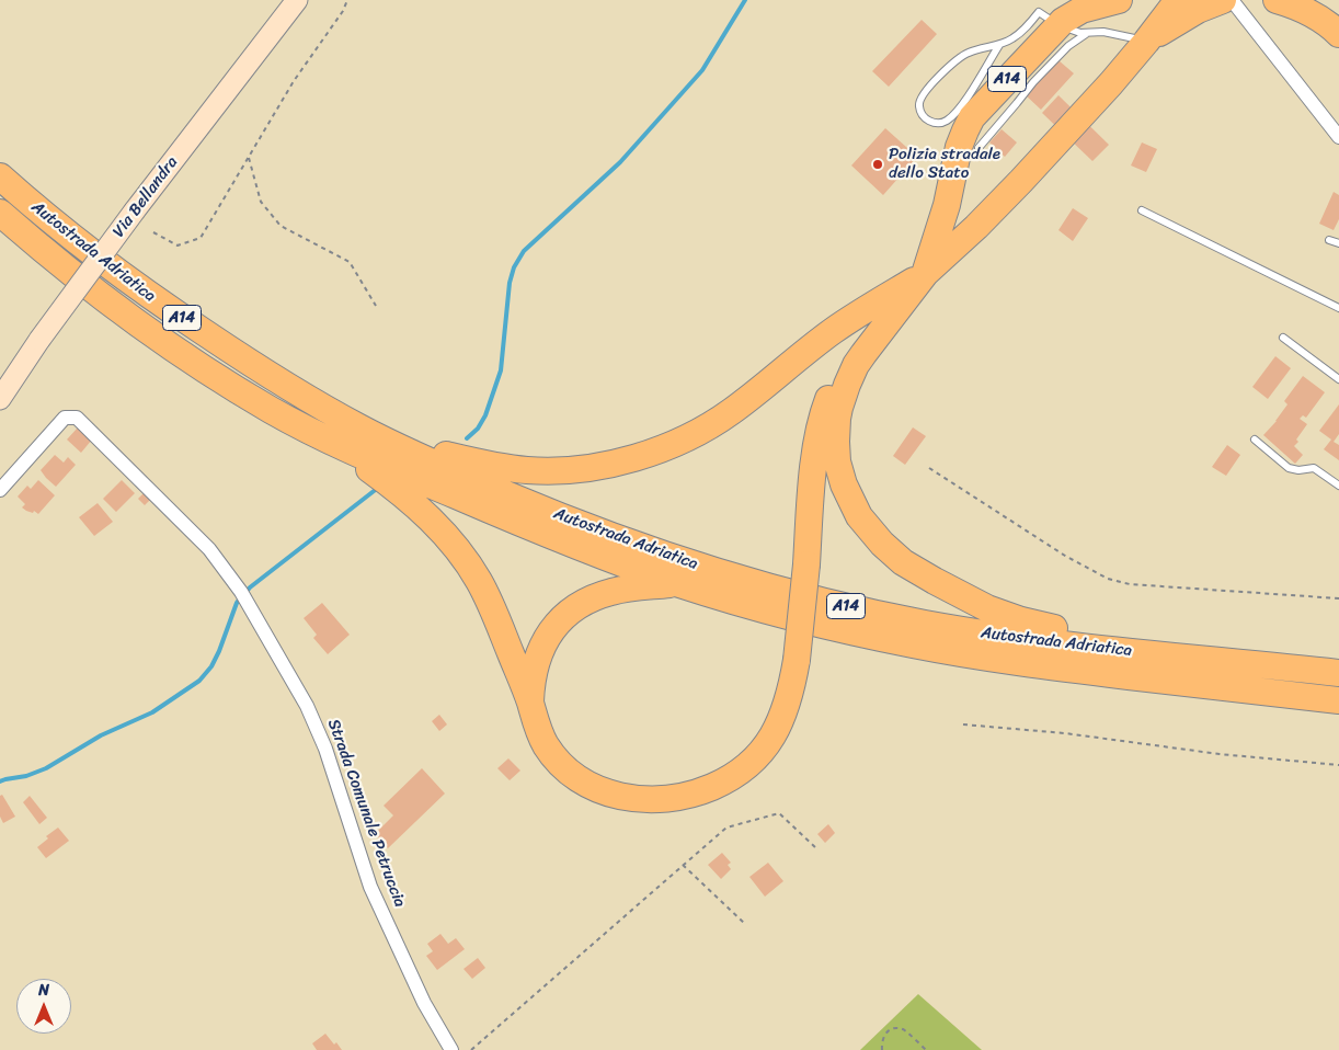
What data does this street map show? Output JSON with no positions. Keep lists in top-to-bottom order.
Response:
{
  "streets": {
    "highway": ["A14", "Autostrada Adriatica"],
    "main road": ["Via Bellandra"],
    "street": ["Strada Comunale Petruccia"]
  },
  "crossings": [
    ["A14", "Autostrada Adriatica"]
  ],
  "places": ["Polizia stradale dello Stato"],
  "north": "top"
}
